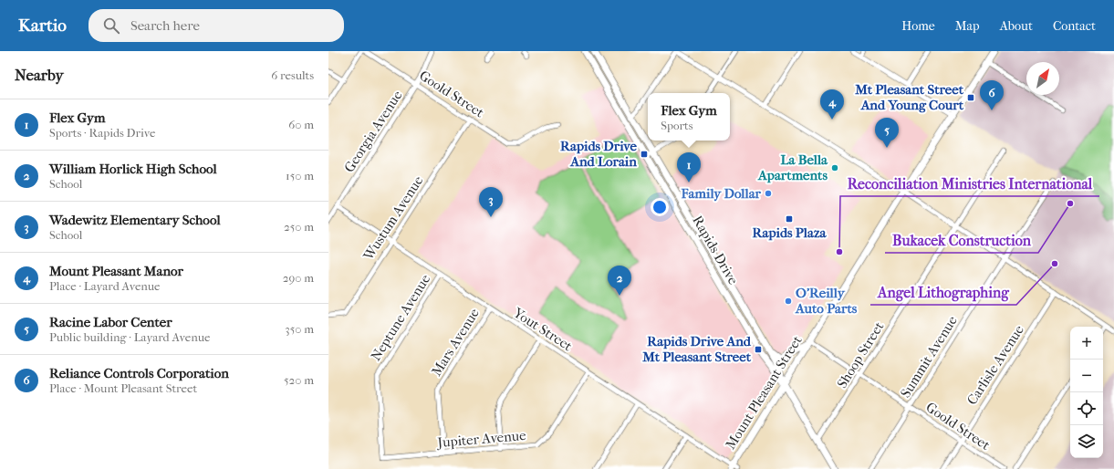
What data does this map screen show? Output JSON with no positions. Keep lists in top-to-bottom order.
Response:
{
  "streets": {
    "street": [
      "Goold Street",
      "Georgia Avenue",
      "Wustum Avenue",
      "Rapids Drive",
      "Neptune Avenue",
      "Yout Street",
      "Mars Avenue",
      "Shoop Street",
      "Summit Avenue",
      "Carlisle Avenue",
      "Mount Pleasant Street",
      "Jupiter Avenue"
    ]
  },
  "crossings": [
    ["Goold Street", "Georgia Avenue"],
    ["Goold Street", "Wustum Avenue"],
    ["Goold Street", "Shoop Street"],
    ["Goold Street", "Summit Avenue"],
    ["Goold Street", "Carlisle Avenue"],
    ["Goold Street", "Mount Pleasant Street"],
    ["Georgia Avenue", "Yout Street"],
    ["Wustum Avenue", "Yout Street"],
    ["Rapids Drive", "Shoop Street"],
    ["Rapids Drive", "Mount Pleasant Street"],
    ["Neptune Avenue", "Yout Street"],
    ["Neptune Avenue", "Jupiter Avenue"],
    ["Yout Street", "Mars Avenue"],
    ["Yout Street", "Mount Pleasant Street"],
    ["Yout Street", "Jupiter Avenue"],
    ["Mars Avenue", "Jupiter Avenue"]
  ],
  "places": {
    "transit": [
      "Mt Pleasant Street And Young Court",
      "Rapids Drive And Lorain",
      "Rapids Plaza",
      "Rapids Drive And Mt Pleasant Street"
    ],
    "other": [
      "La Bella Apartments",
      "Family Dollar",
      "Bukacek Construction",
      "Reconciliation Ministries International",
      "Angel Lithographing",
      "O'Reilly Auto Parts"
    ]
  },
  "north": "top right",
  "page": {
    "header": "Kartio",
    "search": "Search here",
    "nav": [
      "Home",
      "Map",
      "About",
      "Contact"
    ],
    "heading": ["Nearby", "6 results"],
    "pins": [
      "6",
      "4",
      "5",
      "1",
      "3",
      "2"
    ],
    "popup": ["Flex Gym", "Sports"],
    "list": [
      {
        "mark": "1",
        "name": "Flex Gym",
        "note": "Sports · Rapids Drive",
        "value": "60 m"
      },
      {
        "mark": "2",
        "name": "William Horlick High School",
        "note": "School",
        "value": "150 m"
      },
      {
        "mark": "3",
        "name": "Wadewitz Elementary School",
        "note": "School",
        "value": "250 m"
      },
      {
        "mark": "4",
        "name": "Mount Pleasant Manor",
        "note": "Place · Layard Avenue",
        "value": "290 m"
      },
      {
        "mark": "5",
        "name": "Racine Labor Center",
        "note": "Public building · Layard Avenue",
        "value": "350 m"
      },
      {
        "mark": "6",
        "name": "Reliance Controls Corporation",
        "note": "Place · Mount Pleasant Street",
        "value": "520 m"
      }
    ],
    "map_buttons": ["+", "−"]
  }
}
